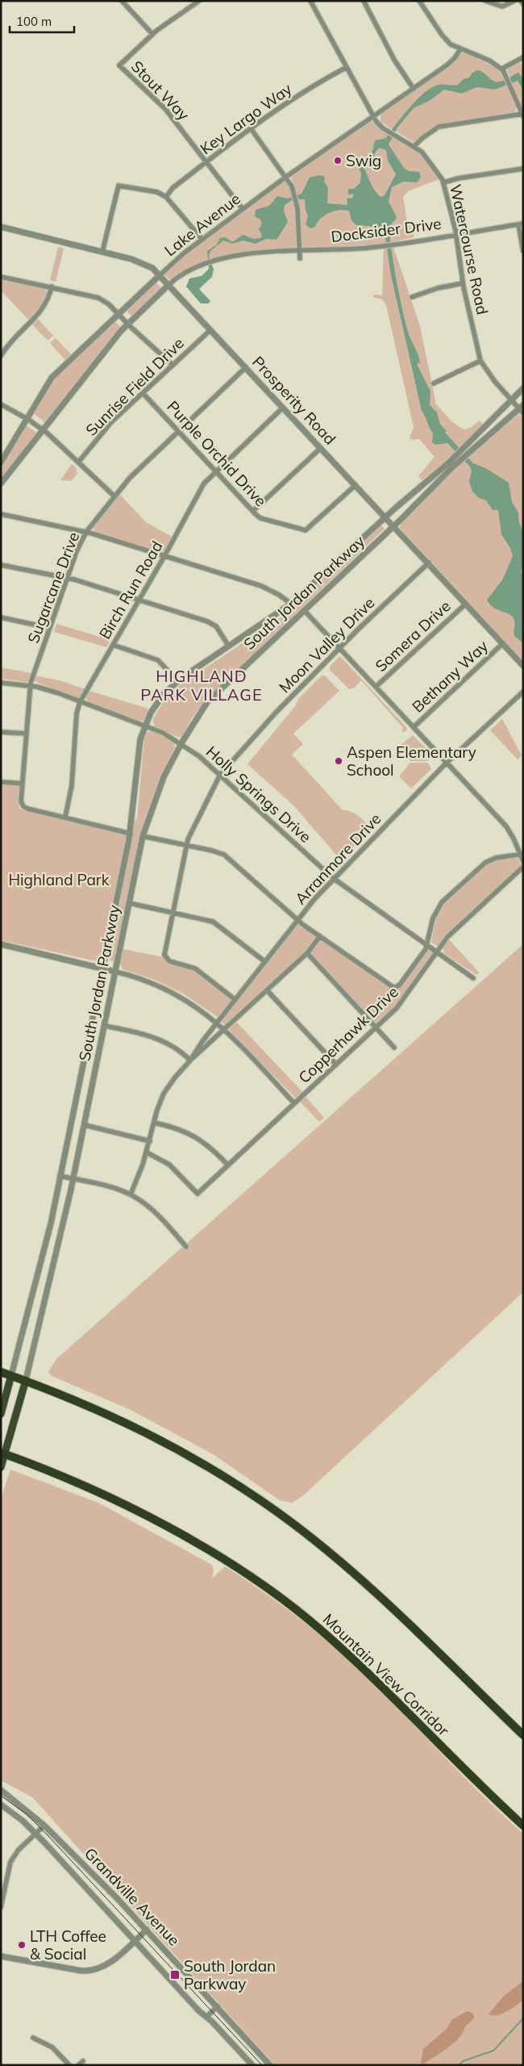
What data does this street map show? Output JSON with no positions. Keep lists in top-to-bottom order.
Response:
{
  "streets": {
    "highway": ["Mountain View Corridor"],
    "main road": ["South Jordan Parkway"],
    "street": [
      "Stout Way",
      "Key Largo Way",
      "Lake Avenue",
      "Docksider Drive",
      "Watercourse Road",
      "Sunrise Field Drive",
      "Prosperity Road",
      "Purple Orchid Drive",
      "Sugarcane Drive",
      "Birch Run Road",
      "Somera Drive",
      "Moon Valley Drive",
      "Bethany Way",
      "Holly Springs Drive",
      "Arranmore Drive",
      "Copperhawk Drive",
      "Grandville Avenue"
    ]
  },
  "crossings": [
    ["Stout Way", "Key Largo Way"],
    ["Stout Way", "Lake Avenue"],
    ["Key Largo Way", "Watercourse Road"],
    ["Lake Avenue", "Docksider Drive"],
    ["Lake Avenue", "Watercourse Road"],
    ["Lake Avenue", "Prosperity Road"],
    ["Docksider Drive", "Watercourse Road"],
    ["Watercourse Road", "South Jordan Parkway"],
    ["Sunrise Field Drive", "Prosperity Road"],
    ["Sunrise Field Drive", "Purple Orchid Drive"],
    ["Prosperity Road", "Purple Orchid Drive"],
    ["Prosperity Road", "Sugarcane Drive"],
    ["Prosperity Road", "Birch Run Road"],
    ["Prosperity Road", "South Jordan Parkway"],
    ["Prosperity Road", "Somera Drive"],
    ["Prosperity Road", "Moon Valley Drive"],
    ["Prosperity Road", "Bethany Way"],
    ["Purple Orchid Drive", "Sugarcane Drive"],
    ["Purple Orchid Drive", "Birch Run Road"],
    ["Sugarcane Drive", "Birch Run Road"],
    ["Sugarcane Drive", "Holly Springs Drive"],
    ["Birch Run Road", "Holly Springs Drive"],
    ["South Jordan Parkway", "Holly Springs Drive"],
    ["South Jordan Parkway", "Mountain View Corridor"],
    ["Moon Valley Drive", "Holly Springs Drive"],
    ["Moon Valley Drive", "Arranmore Drive"],
    ["Holly Springs Drive", "Arranmore Drive"],
    ["Holly Springs Drive", "Copperhawk Drive"],
    ["Arranmore Drive", "Copperhawk Drive"]
  ],
  "districts": ["HIGHLAND PARK VILLAGE"],
  "parks": ["Highland Park"],
  "places": {
    "other": ["Swig", "Aspen Elementary School", "LTH Coffee & Social"],
    "transit": ["South Jordan Parkway"]
  },
  "scale_bar": "100 m"
}
